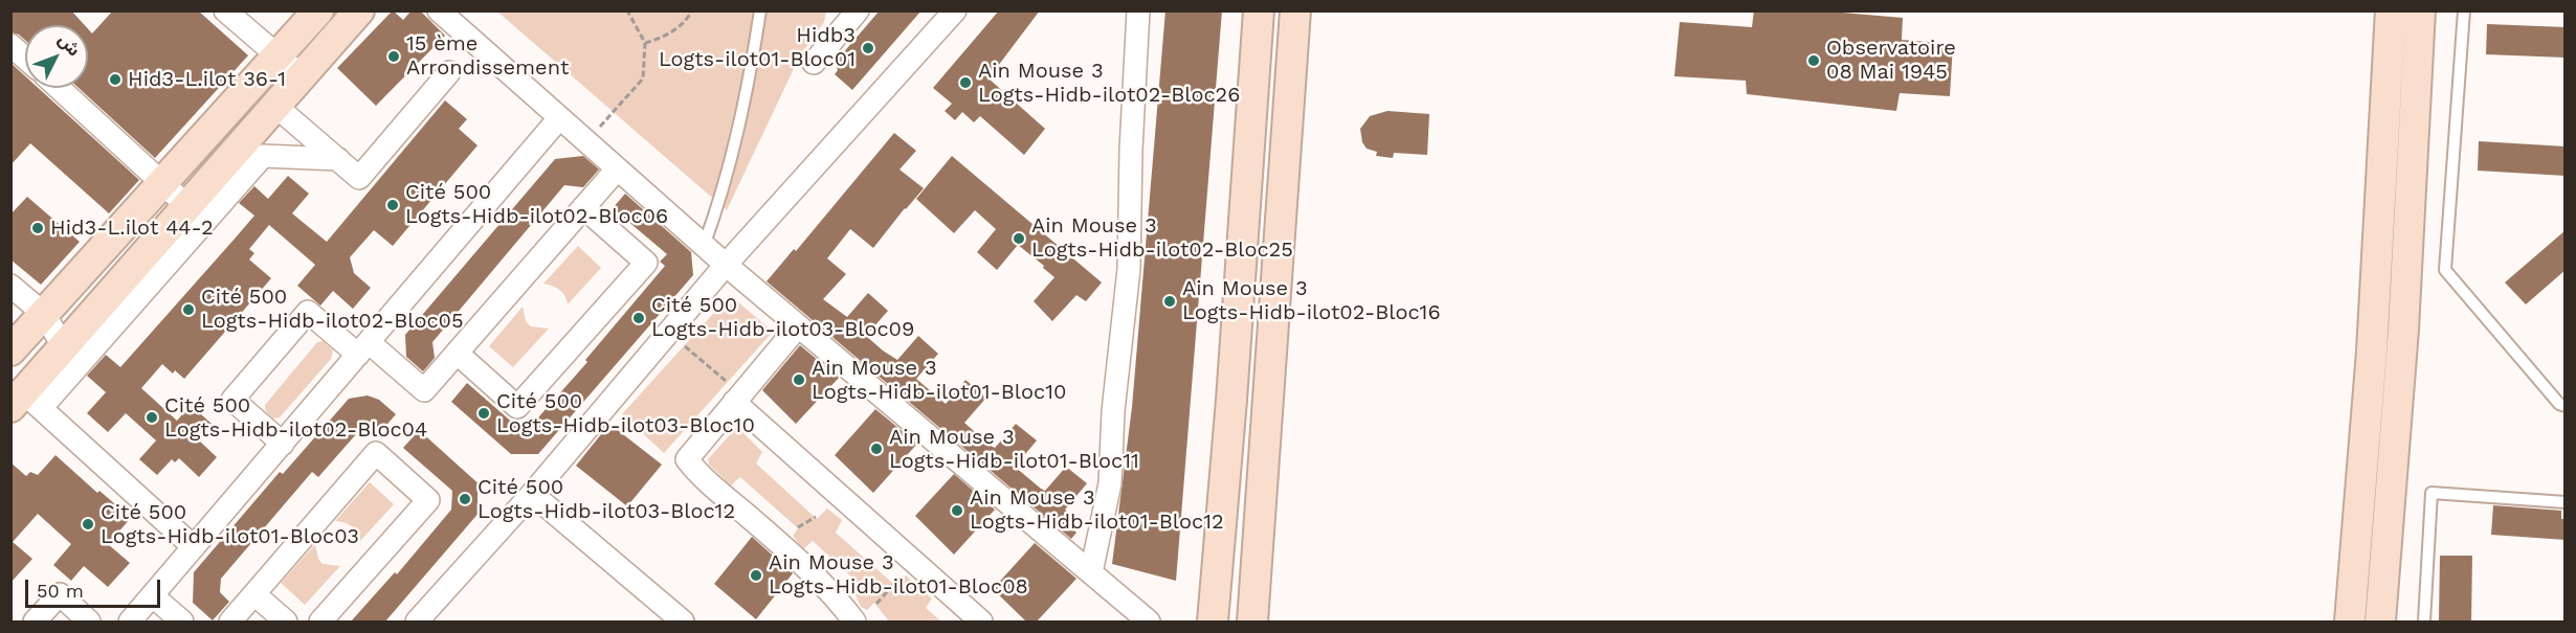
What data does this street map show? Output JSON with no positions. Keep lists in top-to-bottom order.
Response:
{
  "places": [
    "Hidb3 Logts-ilot01-Bloc01",
    "15 ème Arrondissement",
    "Observatoire 08 Mai 1945",
    "Hid3-L.ilot 36-1",
    "Ain Mouse 3 Logts-Hidb-ilot02-Bloc26",
    "Cité 500 Logts-Hidb-ilot02-Bloc06",
    "Hid3-L.ilot 44-2",
    "Ain Mouse 3 Logts-Hidb-ilot02-Bloc25",
    "Ain Mouse 3 Logts-Hidb-ilot02-Bloc16",
    "Cité 500 Logts-Hidb-ilot02-Bloc05",
    "Cité 500 Logts-Hidb-ilot03-Bloc09",
    "Ain Mouse 3 Logts-Hidb-ilot01-Bloc10",
    "Cité 500 Logts-Hidb-ilot03-Bloc10",
    "Cité 500 Logts-Hidb-ilot02-Bloc04",
    "Ain Mouse 3 Logts-Hidb-ilot01-Bloc11",
    "Cité 500 Logts-Hidb-ilot03-Bloc12",
    "Ain Mouse 3 Logts-Hidb-ilot01-Bloc12",
    "Cité 500 Logts-Hidb-ilot01-Bloc03",
    "Ain Mouse 3 Logts-Hidb-ilot01-Bloc08"
  ],
  "scale_bar": "50 m",
  "north": "top right"
}
